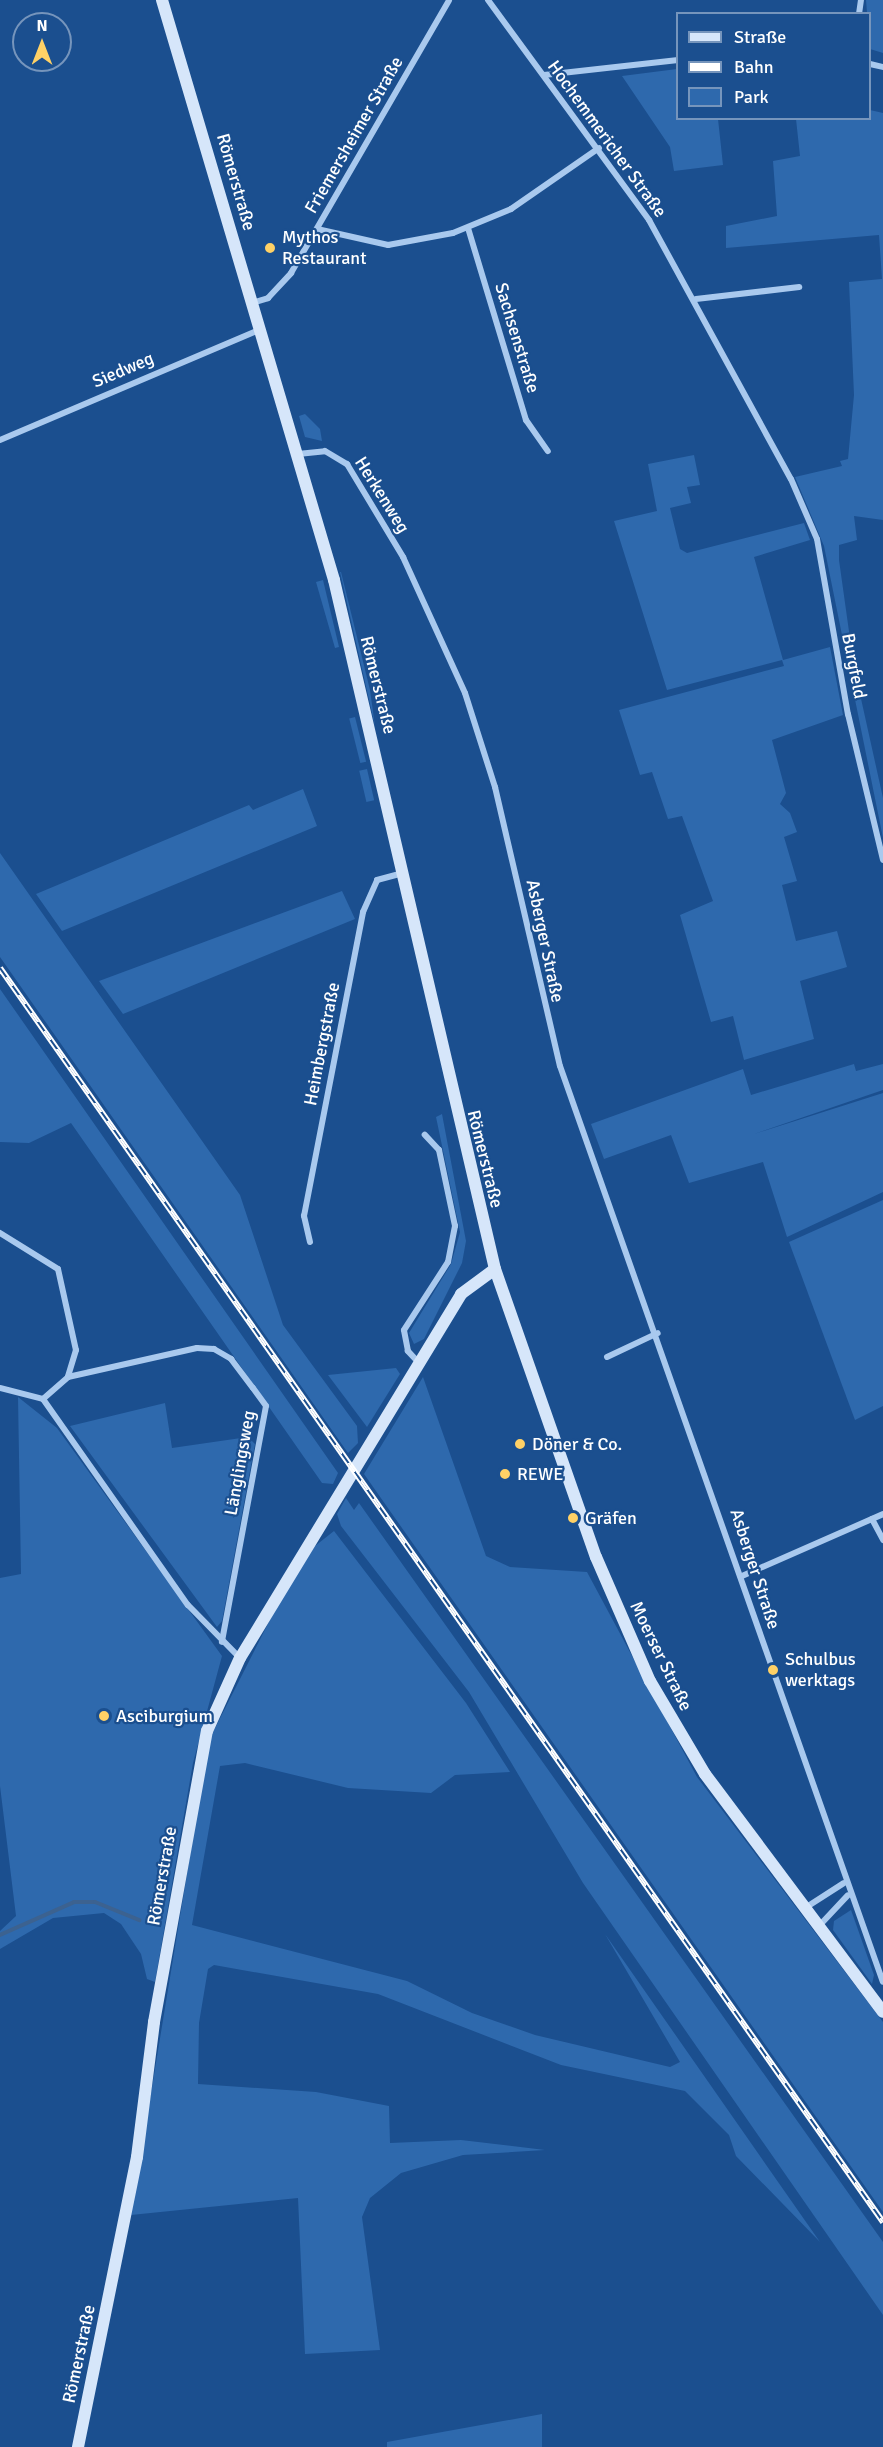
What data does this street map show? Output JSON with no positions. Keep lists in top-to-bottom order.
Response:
{
  "streets": {
    "street": [
      "Friemersheimer Straße",
      "Hochemmericher Straße",
      "Römerstraße",
      "Sachsenstraße",
      "Siedweg",
      "Herkenweg",
      "Burgfeld",
      "Asberger Straße",
      "Heimbergstraße",
      "Länglingsweg",
      "Moerser Straße"
    ]
  },
  "crossings": [
    ["Friemersheimer Straße", "Römerstraße"],
    ["Hochemmericher Straße", "Burgfeld"],
    ["Römerstraße", "Siedweg"],
    ["Römerstraße", "Herkenweg"],
    ["Römerstraße", "Heimbergstraße"],
    ["Römerstraße", "Moerser Straße"],
    ["Herkenweg", "Asberger Straße"]
  ],
  "places": [
    "Mythos Restaurant",
    "Döner & Co.",
    "REWE",
    "Gräfen",
    "Schulbus werktags",
    "Asciburgium"
  ],
  "legend": ["Straße", "Bahn", "Park"],
  "north": "top"
}
